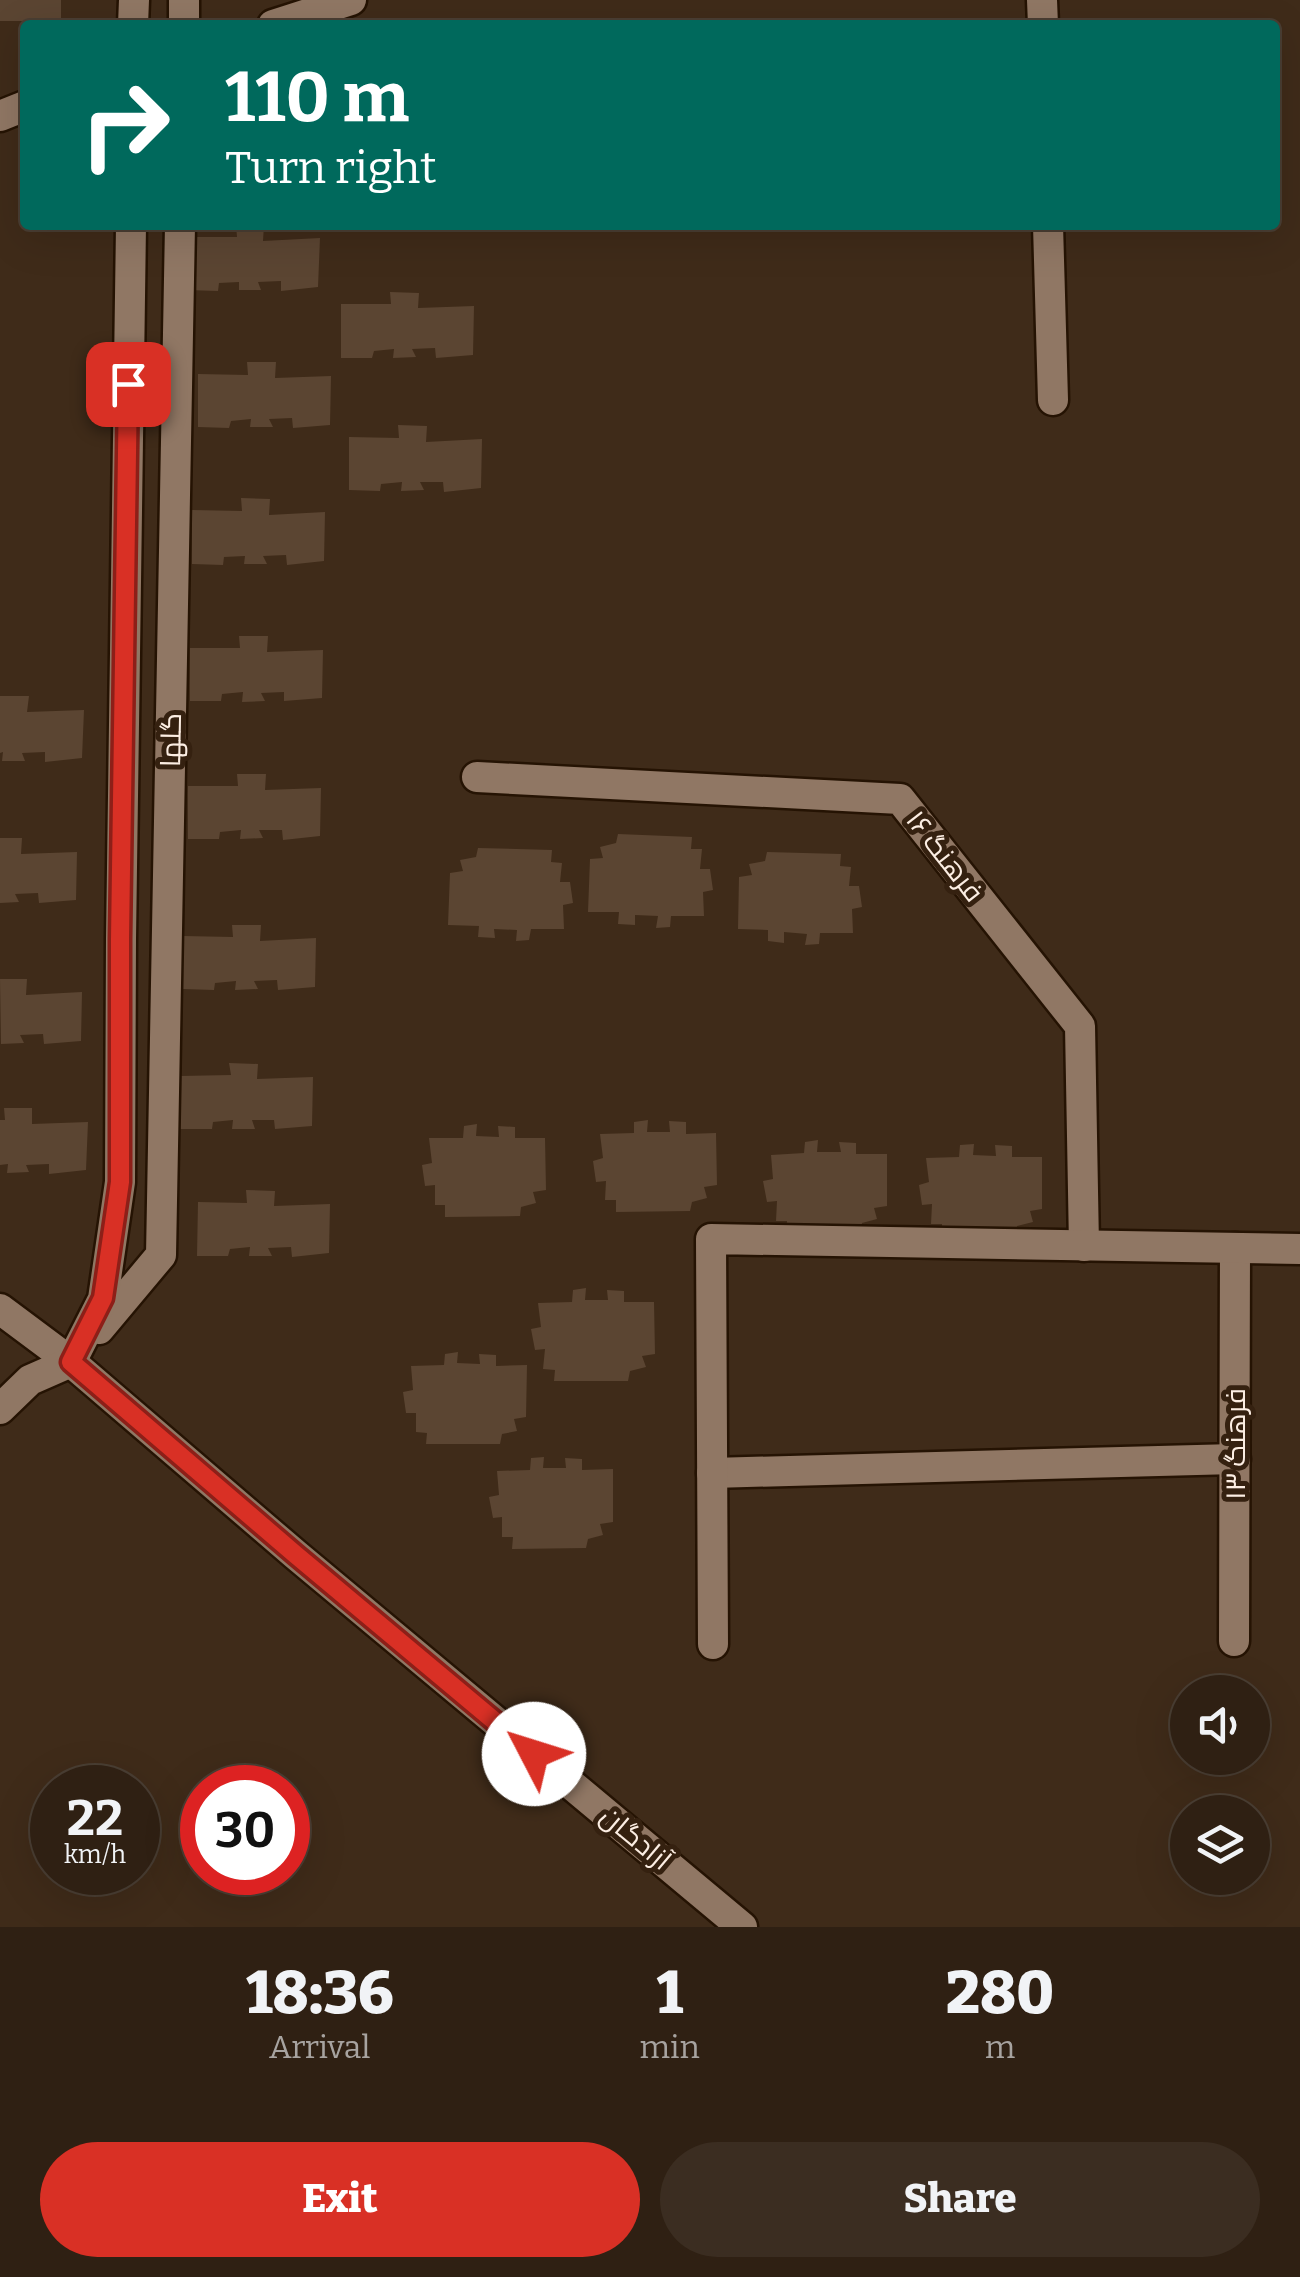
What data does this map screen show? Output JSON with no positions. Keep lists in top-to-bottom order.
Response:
{
  "streets": {
    "street": [
      "گلها",
      "فرهنگ ۱۶",
      "فرهنگ ۱۳",
      "آزادگان"
    ]
  },
  "crossings": [
    ["گلها", "آزادگان"]
  ],
  "page": {
    "turn": ["110 m", "Turn right"],
    "speed": "22 km/h",
    "limit": "30",
    "eta": [
      "18:36",
      "Arrival",
      "1",
      "min",
      "280",
      "m"
    ],
    "buttons": ["Exit", "Share"]
  }
}
